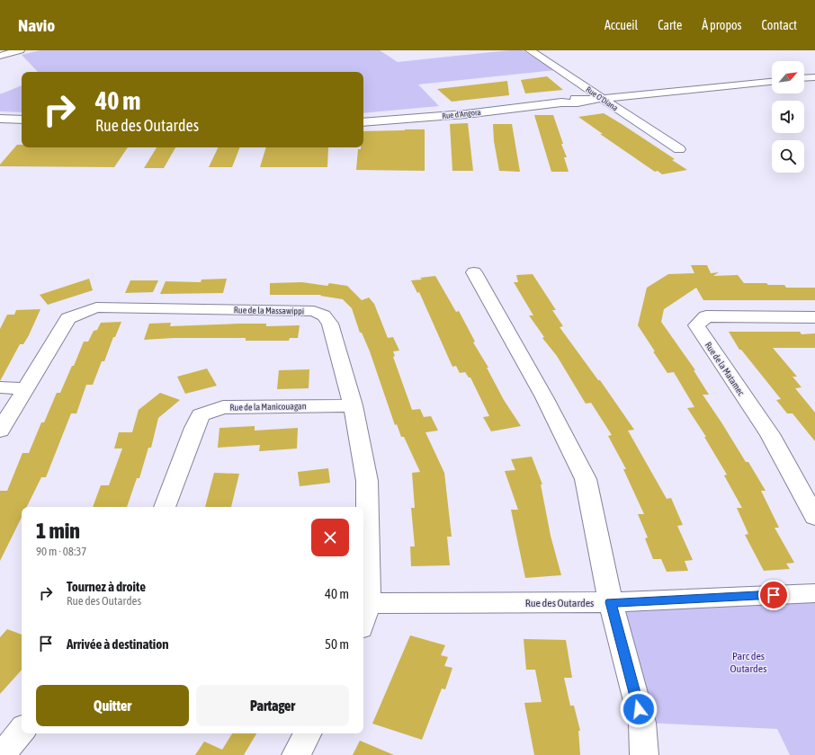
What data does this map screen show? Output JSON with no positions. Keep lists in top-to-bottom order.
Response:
{
  "streets": {
    "street": [
      "Rue O'Diana",
      "Rue d'Angora",
      "Rue de la Massawippi",
      "Rue de la Matamec",
      "Rue de la Manicouagan",
      "Rue des Outardes"
    ]
  },
  "crossings": [
    ["Rue O'Diana", "Rue d'Angora"],
    ["Rue de la Massawippi", "Rue de la Manicouagan"],
    ["Rue de la Massawippi", "Rue des Outardes"]
  ],
  "parks": ["Parc des Outardes"],
  "north": "top right",
  "page": {
    "header": "Navio",
    "nav": [
      "Accueil",
      "Carte",
      "À propos",
      "Contact"
    ],
    "turn": ["40 m", "Rue des Outardes"],
    "heading": ["1 min", "90 m · 08:37"],
    "list": [
      {
        "name": "Tournez à droite",
        "note": "Rue des Outardes",
        "value": "40 m"
      },
      {
        "name": "Arrivée à destination",
        "value": "50 m"
      }
    ],
    "buttons": ["Quitter", "Partager"]
  }
}
